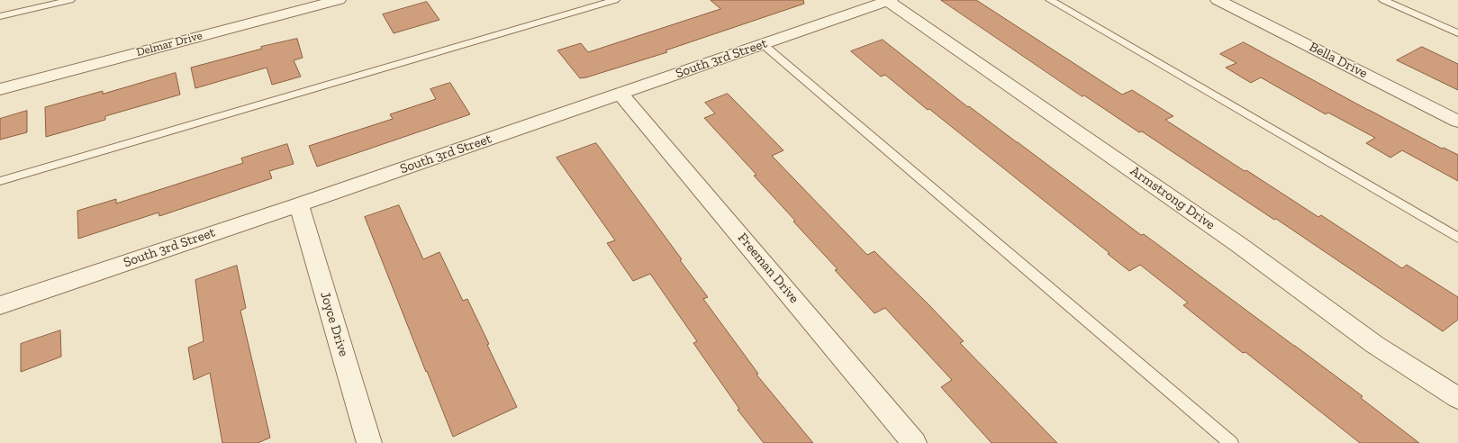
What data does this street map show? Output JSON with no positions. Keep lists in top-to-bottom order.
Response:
{
  "streets": {
    "street": [
      "Delmar Drive",
      "South 3rd Street",
      "Bella Drive",
      "Armstrong Drive",
      "Freeman Drive",
      "Joyce Drive"
    ]
  },
  "crossings": [
    ["South 3rd Street", "Armstrong Drive"],
    ["South 3rd Street", "Freeman Drive"],
    ["South 3rd Street", "Joyce Drive"]
  ]
}
